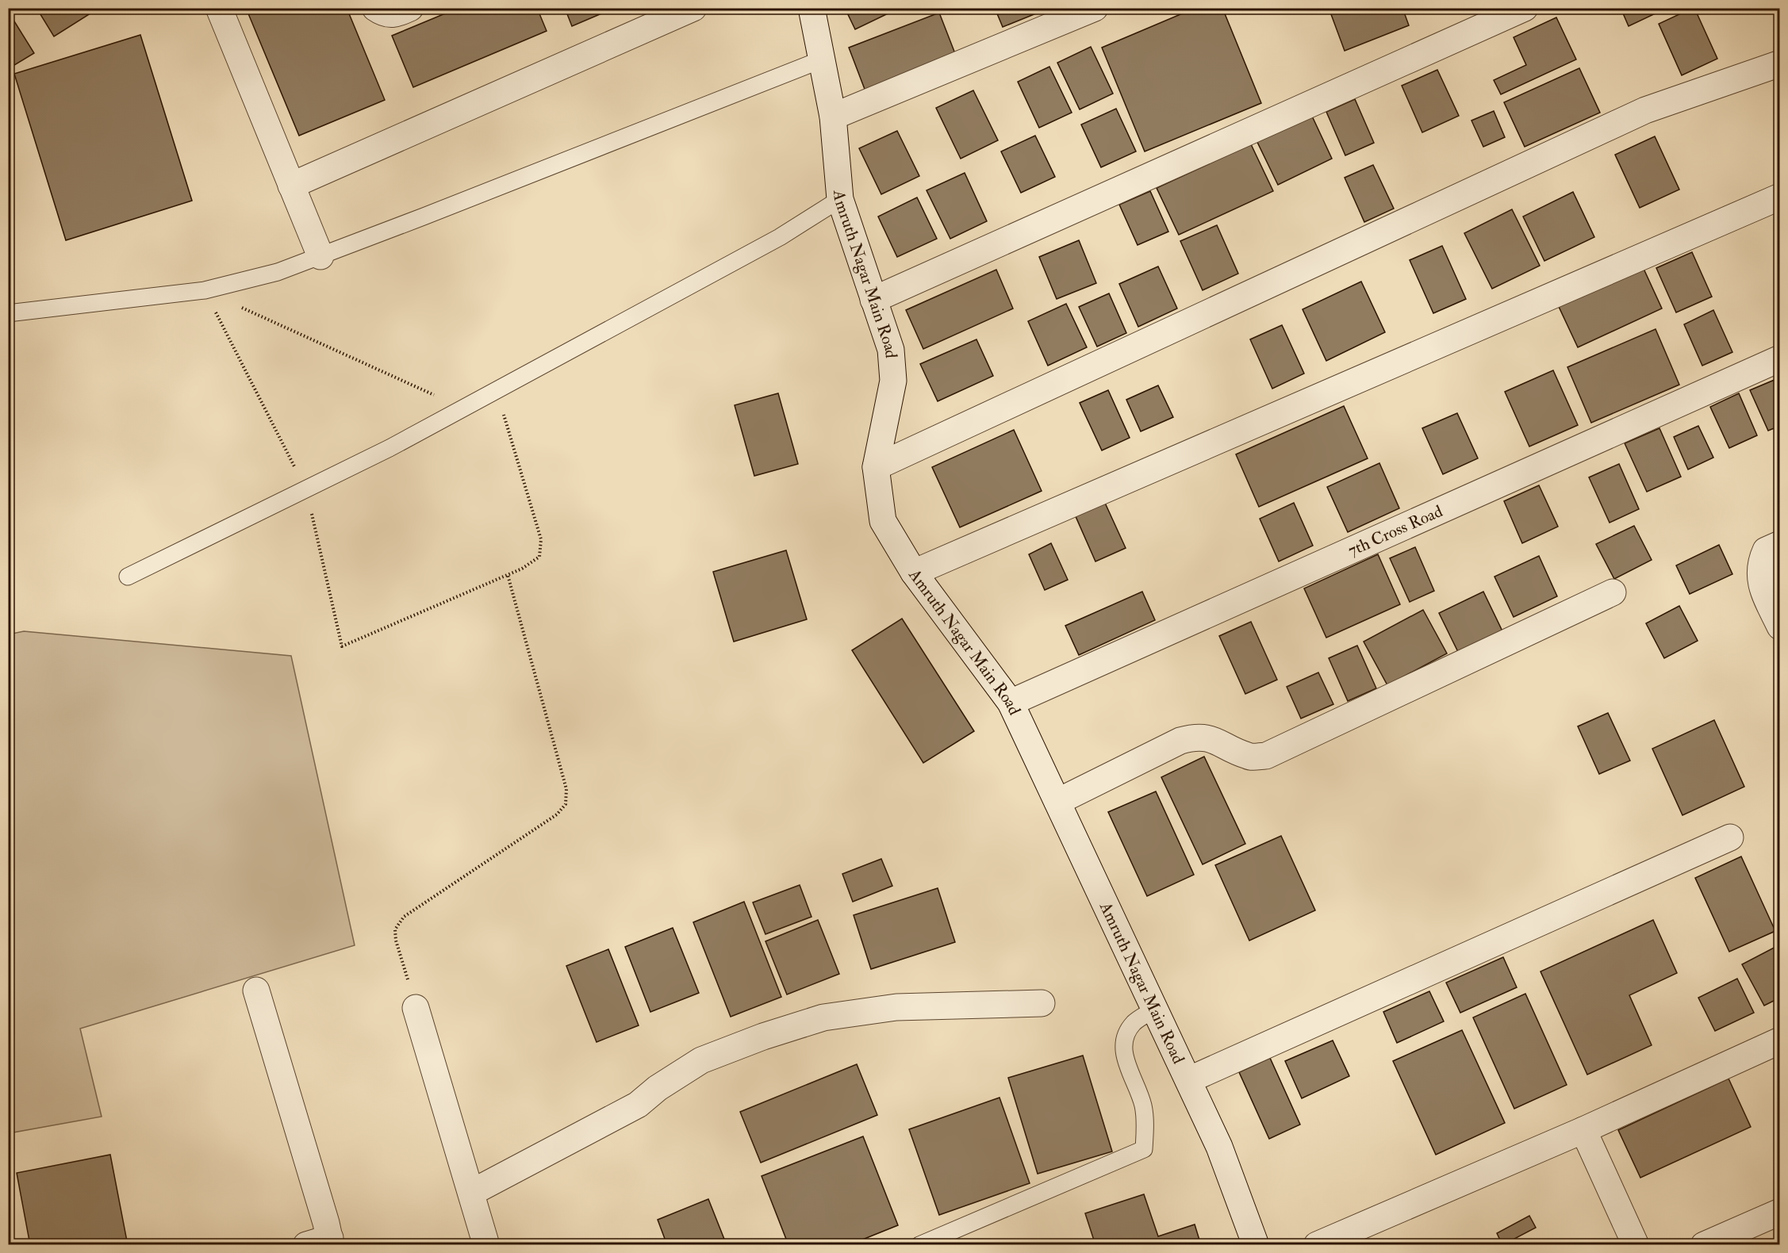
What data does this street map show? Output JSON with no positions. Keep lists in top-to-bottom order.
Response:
{
  "streets": {
    "street": ["Amruth Nagar Main Road", "7th Cross Road"]
  },
  "crossings": [
    ["Amruth Nagar Main Road", "7th Cross Road"]
  ]
}
